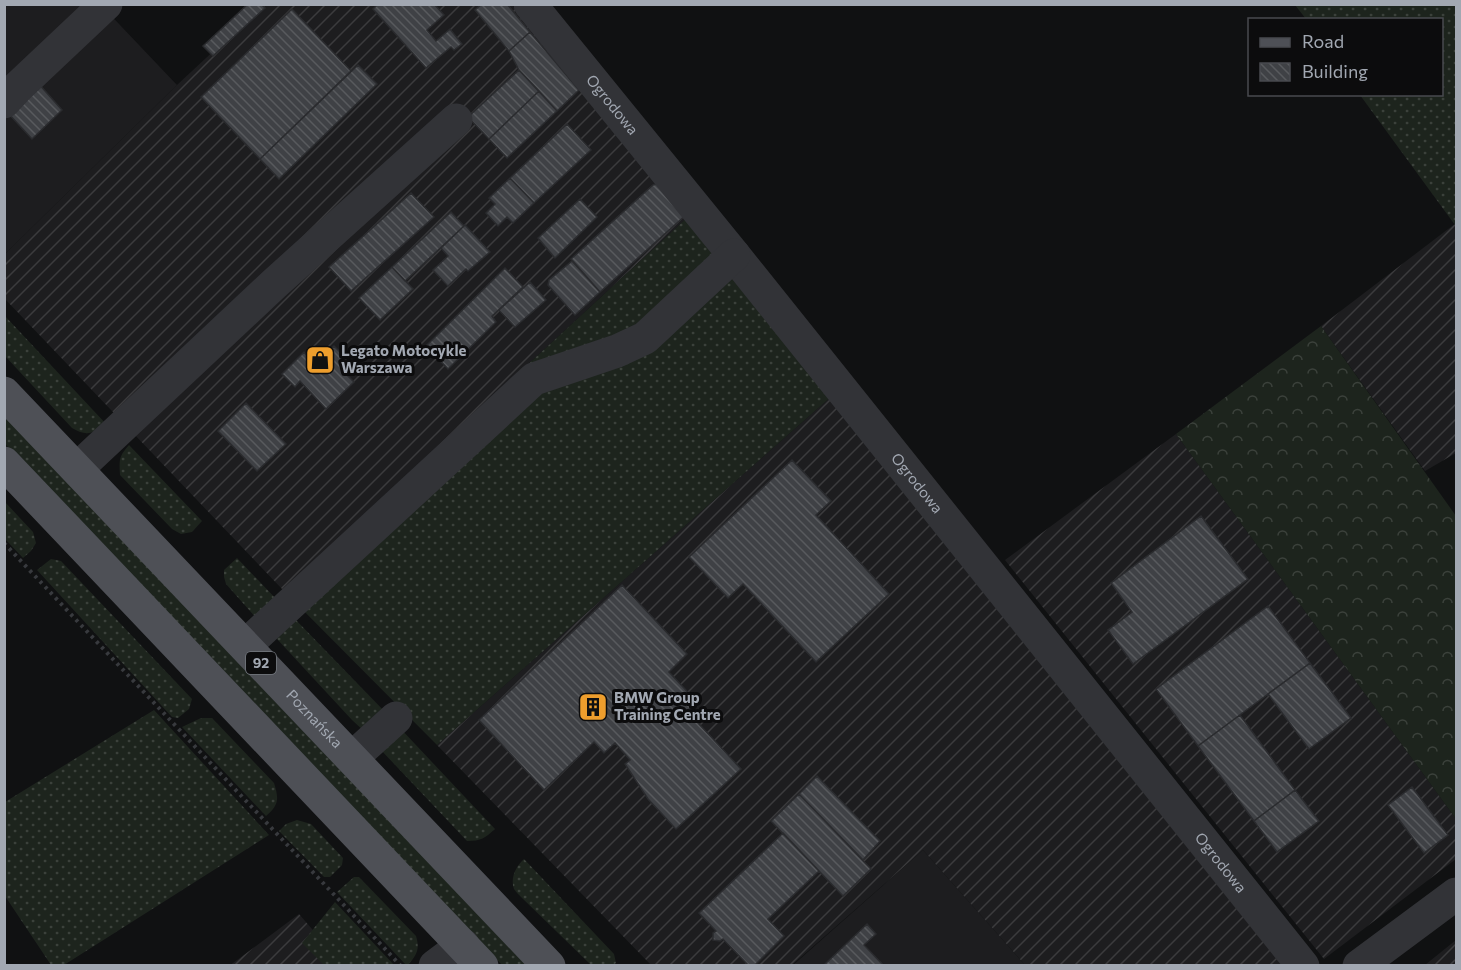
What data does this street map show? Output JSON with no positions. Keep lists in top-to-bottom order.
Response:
{
  "streets": {
    "main road": ["92", "Poznańska"],
    "street": ["Ogrodowa"]
  },
  "places": {
    "shop": ["Legato Motocykle Warszawa"],
    "building": ["BMW Group Training Centre"]
  },
  "legend": ["Road", "Building"]
}
